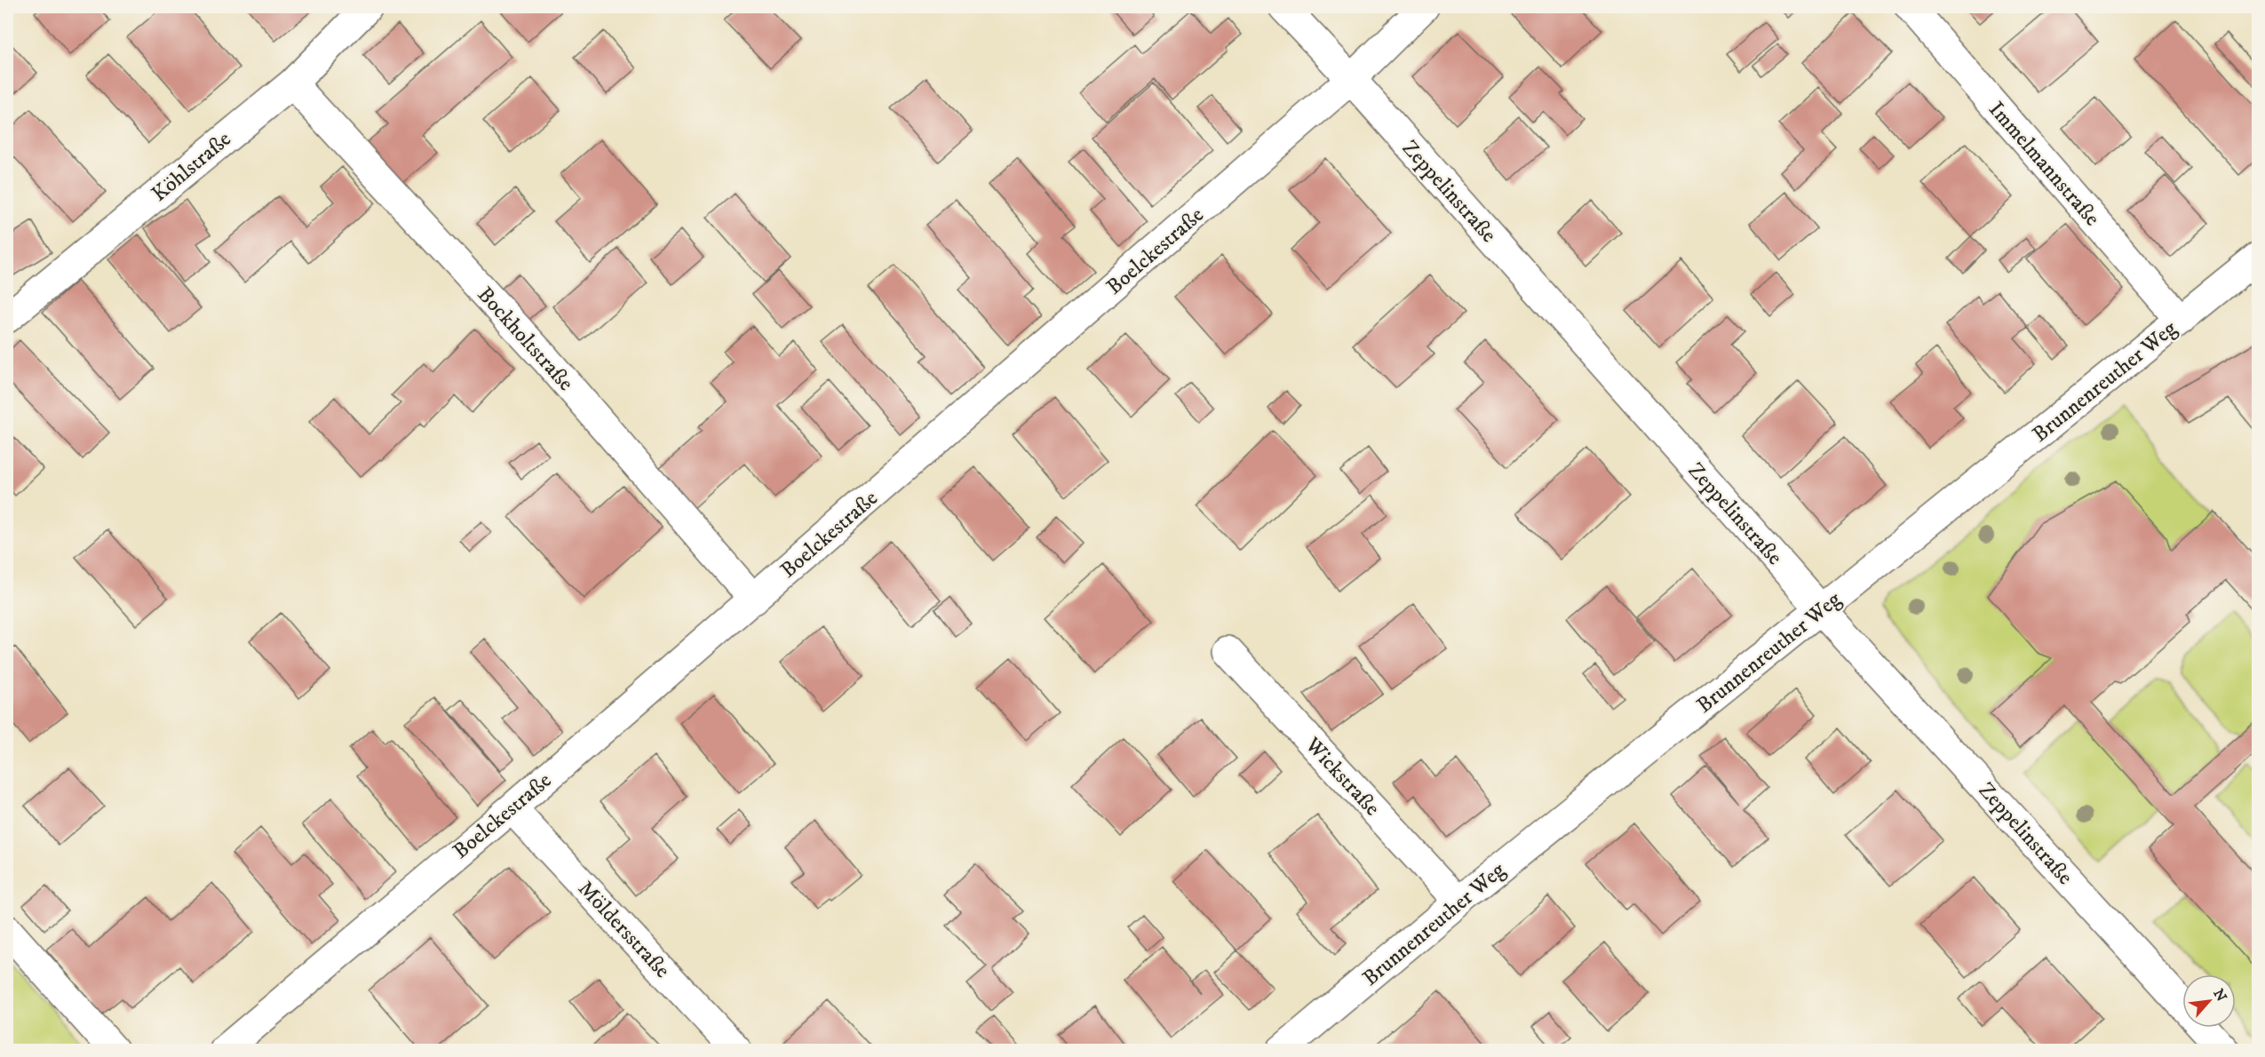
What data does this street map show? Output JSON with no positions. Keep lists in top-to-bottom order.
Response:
{
  "streets": {
    "street": [
      "Immelmannstraße",
      "Köhlstraße",
      "Zeppelinstraße",
      "Boelckestraße",
      "Bockholtstraße",
      "Brunnenreuther Weg",
      "Wickstraße",
      "Möldersstraße"
    ]
  },
  "crossings": [
    ["Immelmannstraße", "Brunnenreuther Weg"],
    ["Köhlstraße", "Bockholtstraße"],
    ["Zeppelinstraße", "Boelckestraße"],
    ["Zeppelinstraße", "Brunnenreuther Weg"],
    ["Boelckestraße", "Bockholtstraße"],
    ["Boelckestraße", "Möldersstraße"],
    ["Brunnenreuther Weg", "Wickstraße"]
  ],
  "north": "top right"
}
